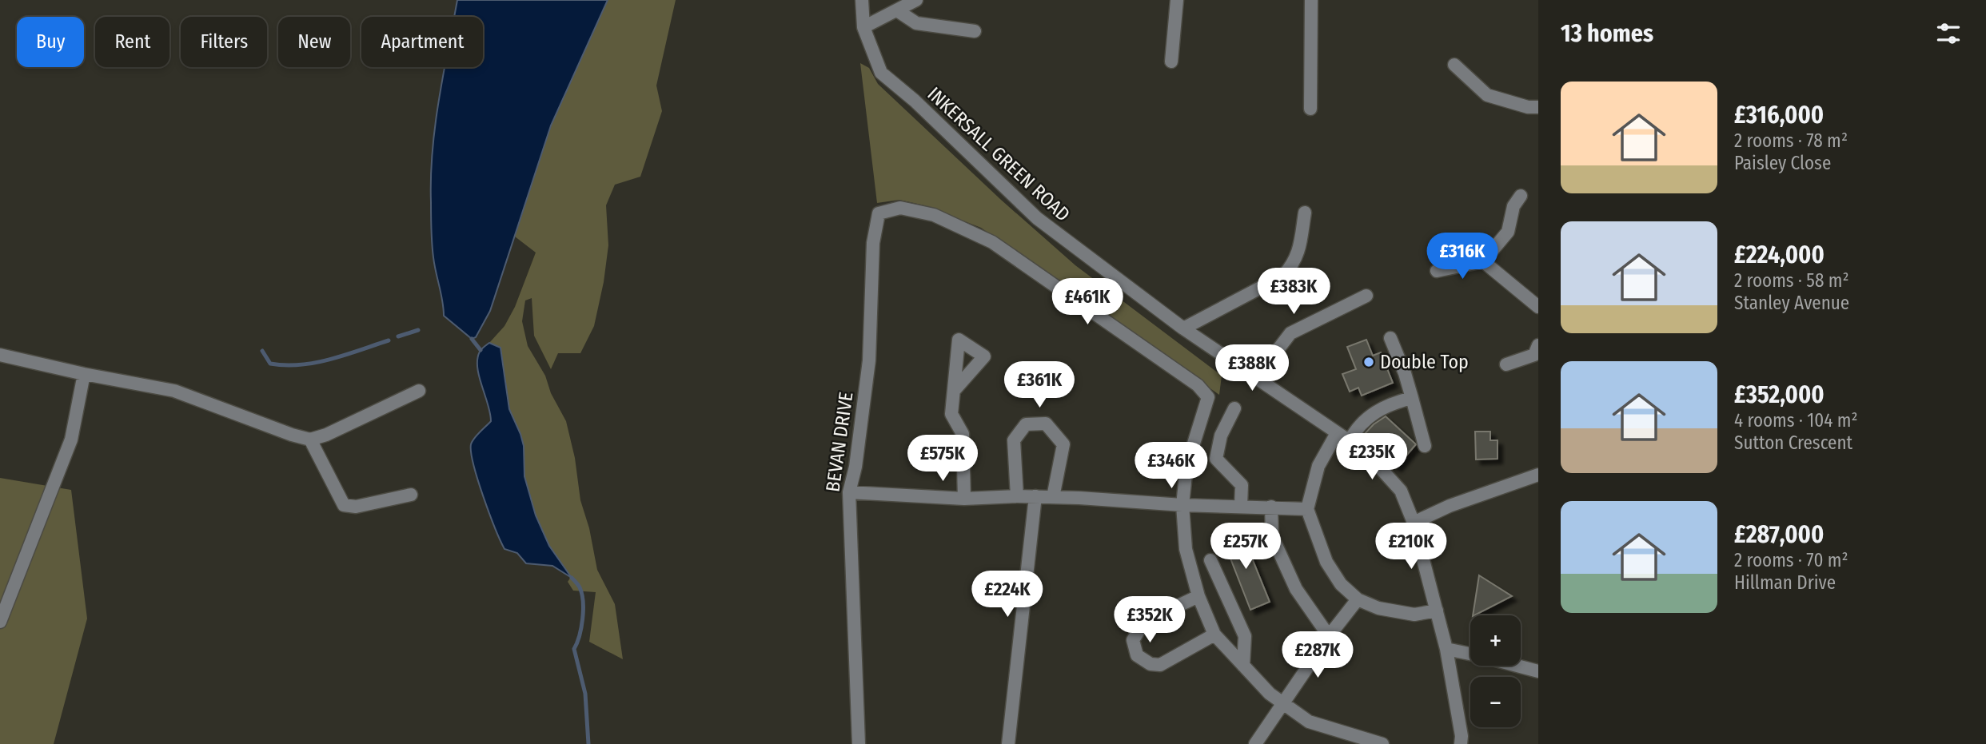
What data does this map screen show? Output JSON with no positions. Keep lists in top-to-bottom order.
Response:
{
  "streets": {
    "street": ["INKERSALL GREEN ROAD", "BEVAN DRIVE"]
  },
  "places": ["Double Top"],
  "page": {
    "heading": "13 homes",
    "chip": [
      "Buy",
      "Rent",
      "Filters",
      "New",
      "Apartment"
    ],
    "list": [
      {
        "name": "£316,000",
        "note": "2 rooms · 78 m² · Paisley Close"
      },
      {
        "name": "£224,000",
        "note": "2 rooms · 58 m² · Stanley Avenue"
      },
      {
        "name": "£352,000",
        "note": "4 rooms · 104 m² · Sutton Crescent"
      },
      {
        "name": "£287,000",
        "note": "2 rooms · 70 m² · Hillman Drive"
      }
    ],
    "price": [
      "£316K",
      "£383K",
      "£461K",
      "£388K",
      "£361K",
      "£235K",
      "£575K",
      "£346K",
      "£257K",
      "£210K",
      "£224K",
      "£352K",
      "£287K"
    ],
    "map_buttons": ["+", "−"]
  }
}
